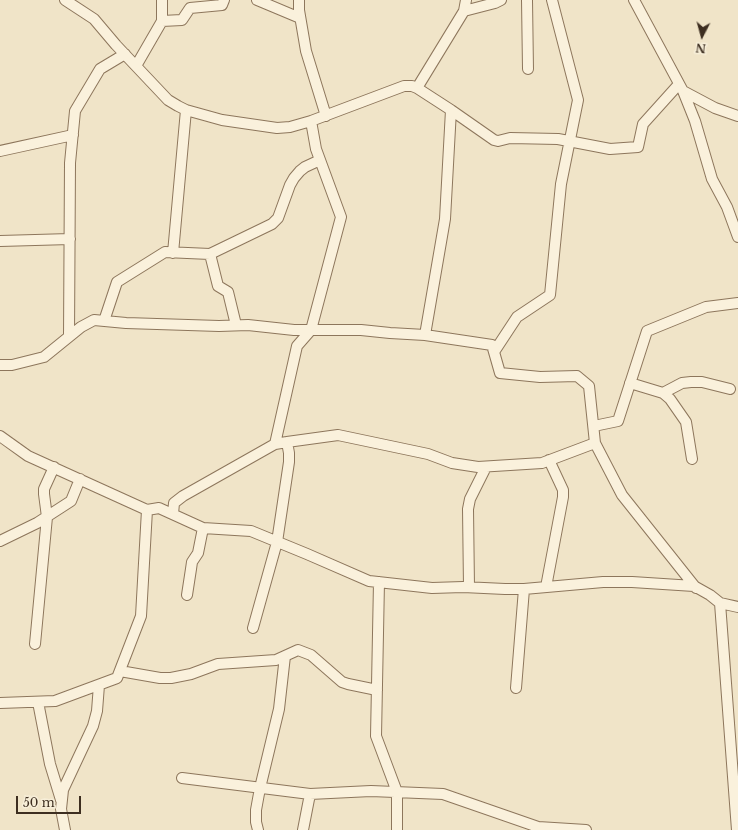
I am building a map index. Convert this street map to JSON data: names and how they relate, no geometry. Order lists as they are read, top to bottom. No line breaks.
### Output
{"scale_bar":"50 m","north":"bottom"}
